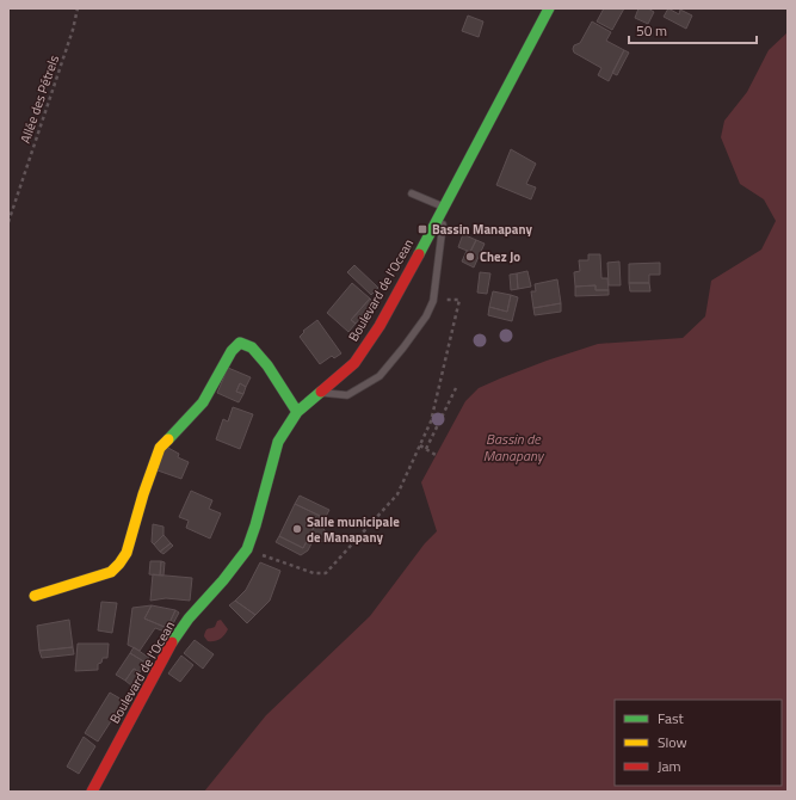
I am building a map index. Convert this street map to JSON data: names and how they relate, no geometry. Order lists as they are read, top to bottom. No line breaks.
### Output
{"streets":{"street":["Boulevard de l'Ocean"],"path":["Allée des Pétrels"]},"water":["Bassin de Manapany"],"places":{"transit":["Bassin Manapany"],"other":["Chez Jo","Salle municipale de Manapany"]},"legend":["Fast","Slow","Jam"],"scale_bar":"50 m"}
